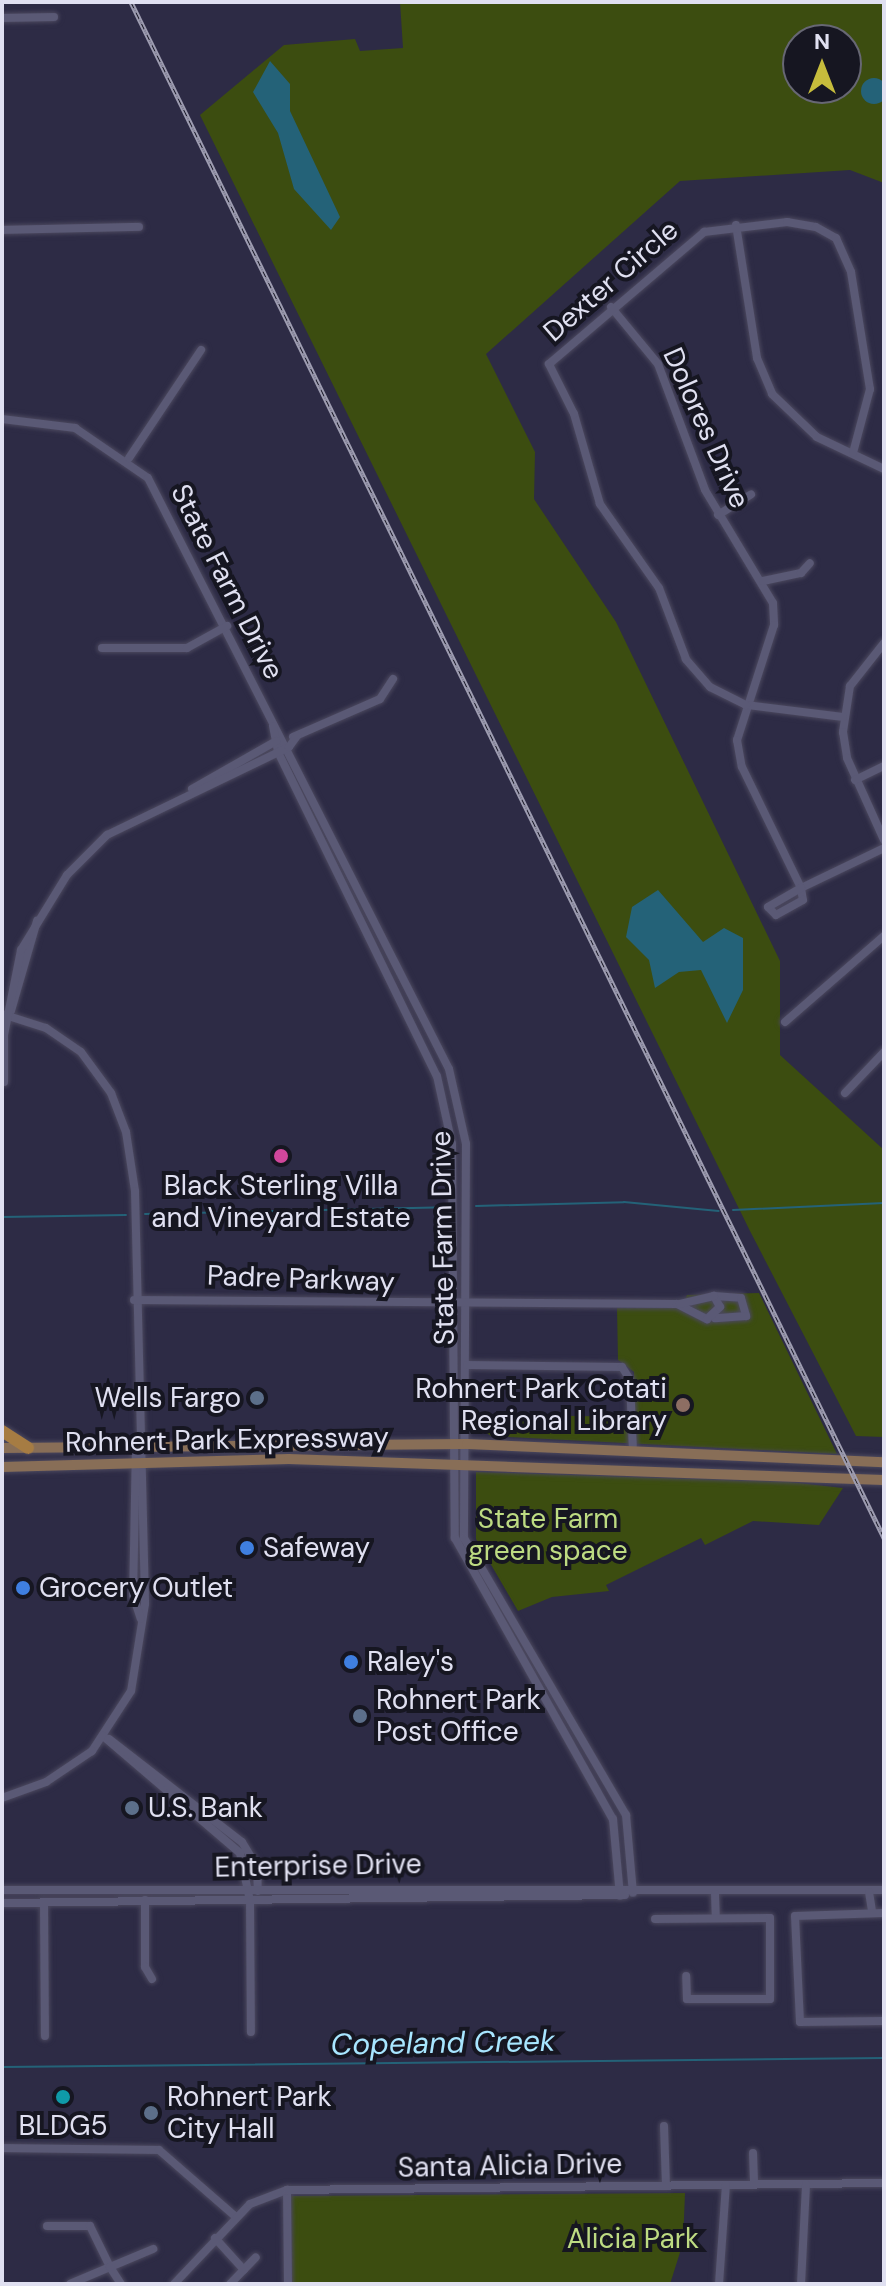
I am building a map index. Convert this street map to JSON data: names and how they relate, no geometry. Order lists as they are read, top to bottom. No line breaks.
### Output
{"streets":{"main road":["Rohnert Park Expressway"],"street":["Dexter Circle","Dolores Drive","State Farm Drive","Padre Parkway","Enterprise Drive","Santa Alicia Drive"]},"crossings":[["Dexter Circle","Dolores Drive"],["State Farm Drive","Padre Parkway"],["State Farm Drive","Rohnert Park Expressway"],["State Farm Drive","Enterprise Drive"]],"water":["Copeland Creek"],"parks":["State Farm green space","Alicia Park"],"places":["Black Sterling Villa and Vineyard Estate","Wells Fargo","Rohnert Park Cotati Regional Library","Safeway","Grocery Outlet","Raley's","Rohnert Park Post Office","U.S. Bank","BLDG5","Rohnert Park City Hall"],"north":"top"}
